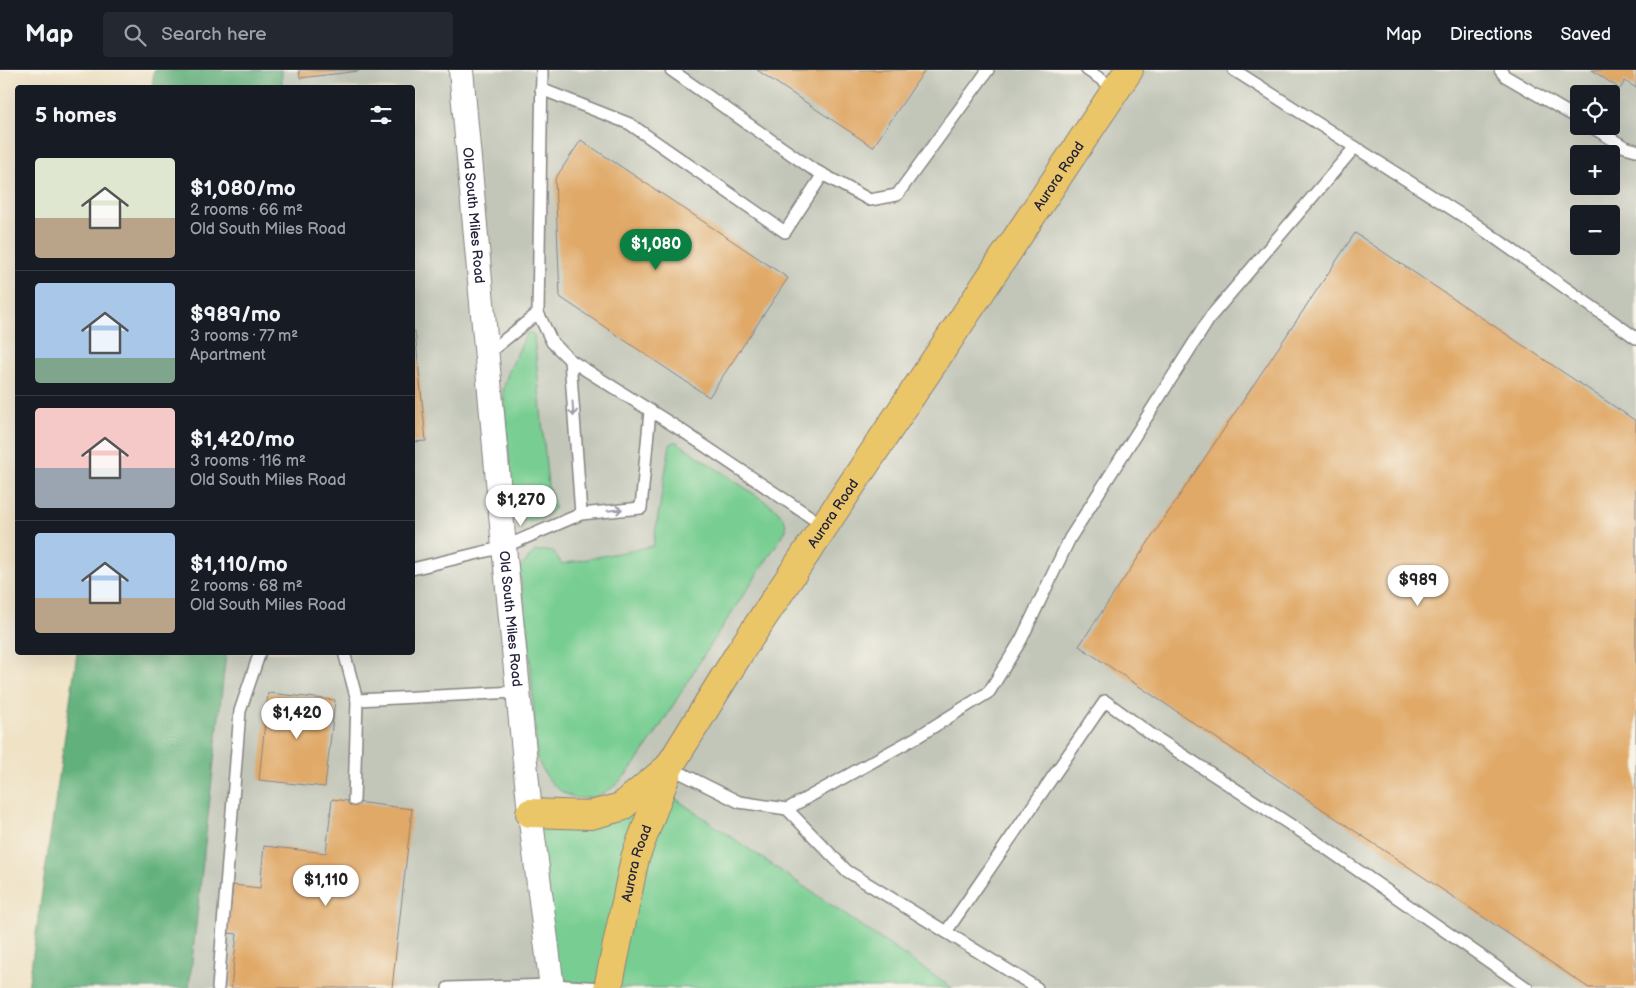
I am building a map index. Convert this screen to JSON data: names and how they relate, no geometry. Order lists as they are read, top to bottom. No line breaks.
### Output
{"streets":{"main road":["Aurora Road"],"street":["Old South Miles Road"]},"page":{"header":"Map","search":"Search here","nav":["Map","Directions","Saved"],"map_buttons":["+","−"],"heading":"5 homes","list":[{"name":"$1,080/mo","note":"2 rooms · 66 m² · Old South Miles Road"},{"name":"$989/mo","note":"3 rooms · 77 m² · Apartment"},{"name":"$1,420/mo","note":"3 rooms · 116 m² · Old South Miles Road"},{"name":"$1,110/mo","note":"2 rooms · 68 m² · Old South Miles Road"}],"price":["$1,080","$1,270","$989","$1,420","$1,110"]}}
